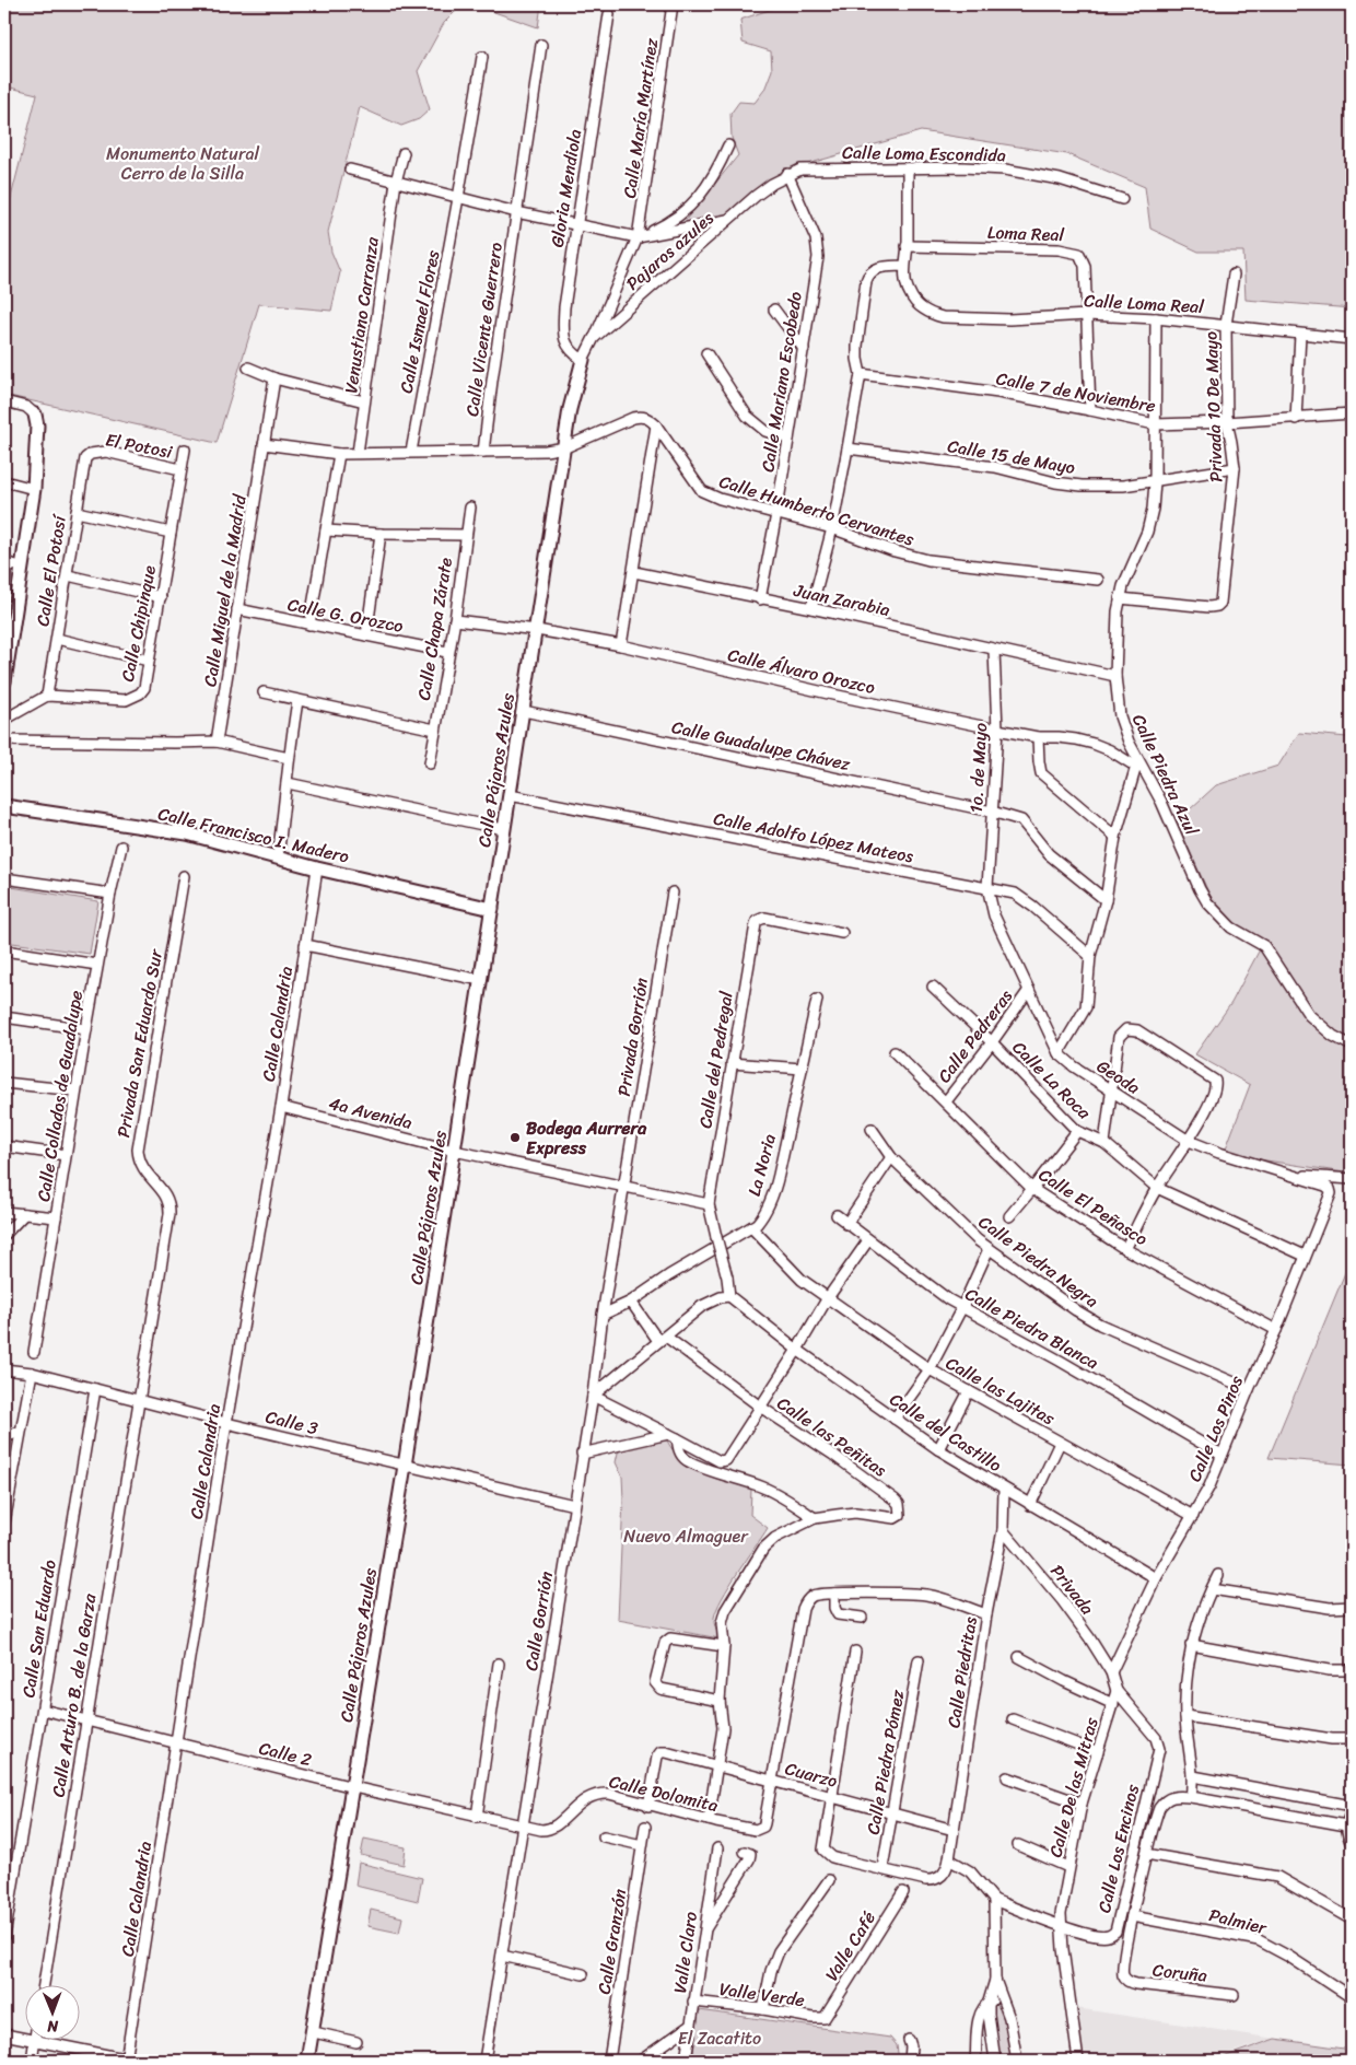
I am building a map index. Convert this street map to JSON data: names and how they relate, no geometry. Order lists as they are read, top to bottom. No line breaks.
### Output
{"streets":{"street":["Calle María Martínez","Calle Loma Escondida","Gloria Mendiola","Loma Real","Pajaros azules","Calle Loma Real","Venustiano Carranza","Calle Ismael Flores","Calle Vicente Guerrero","Calle Mariano Escobedo","Calle 7 de Noviembre","Privada 10 De Mayo","El Potosi","Calle 15 de Mayo","Calle Humberto Cervantes","Calle El Potosí","Calle Miguel de la Madrid","Juan Zarabia","Calle G. Orozco","Calle Chipinque","Calle Chapa Zárate","Calle Álvaro Orozco","Calle Guadalupe Chávez","1o. de Mayo","Calle Pájaros Azules","Calle Piedra Azul","Calle Francisco I. Madero","Calle Adolfo López Mateos","Calle Calandria","Calle Pedreras","Privada Gorrión","Privada San Eduardo Sur","Calle del Pedregal","Geoda","Calle La Roca","Calle Collados de Guadalupe","4a Avenida","La Noria","Calle El Peñasco","Calle Piedra Negra","Calle Piedra Blanca","Calle las Lajitas","Calle 3","Calle Los Pinos","Calle del Castillo","Calle las Peñitas","Privada","Calle Gorrión","Calle San Eduardo","Calle Piedritas","Calle Arturo B. de la Garza","Calle 2","Calle Piedra Pómez","Cuarzo","Calle De las Mitras","Calle Dolomita","Calle Los Encinos","Palmier","Calle Granzón","Valle Café","Valle Claro","Coruña","Valle Verde"]},"crossings":[["Calle María Martínez","Pajaros azules"],["Calle Loma Escondida","Pajaros azules"],["Calle Loma Escondida","Calle Mariano Escobedo"],["Gloria Mendiola","Pajaros azules"],["Gloria Mendiola","Calle Pájaros Azules"],["Loma Real","Calle Loma Real"],["Pajaros azules","Calle Mariano Escobedo"],["Pajaros azules","Calle Pájaros Azules"],["Calle Loma Real","Privada 10 De Mayo"],["Calle Loma Real","Calle Piedra Azul"],["Calle Mariano Escobedo","Calle Humberto Cervantes"],["Calle Mariano Escobedo","Juan Zarabia"],["Calle 7 de Noviembre","Privada 10 De Mayo"],["Calle 7 de Noviembre","Calle Piedra Azul"],["Privada 10 De Mayo","Calle 15 de Mayo"],["Privada 10 De Mayo","Calle Piedra Azul"],["El Potosi","Calle El Potosí"],["El Potosi","Calle Chipinque"],["Calle 15 de Mayo","Calle Piedra Azul"],["Calle El Potosí","Calle Chipinque"],["Calle Miguel de la Madrid","Calle G. Orozco"],["Juan Zarabia","1o. de Mayo"],["Juan Zarabia","Calle Piedra Azul"],["Calle G. Orozco","Calle Chapa Zárate"],["Calle Chapa Zárate","Calle Álvaro Orozco"],["Calle Álvaro Orozco","1o. de Mayo"],["Calle Álvaro Orozco","Calle Pájaros Azules"],["Calle Álvaro Orozco","Calle Piedra Azul"],["Calle Guadalupe Chávez","1o. de Mayo"],["Calle Guadalupe Chávez","Calle Pájaros Azules"],["1o. de Mayo","Calle Adolfo López Mateos"],["1o. de Mayo","Geoda"],["Calle Pájaros Azules","Calle Francisco I. Madero"],["Calle Pájaros Azules","Calle Adolfo López Mateos"],["Calle Pájaros Azules","4a Avenida"],["Calle Pájaros Azules","Calle 3"],["Calle Pájaros Azules","Calle 2"],["Calle Francisco I. Madero","Calle Calandria"],["Calle Adolfo López Mateos","Geoda"],["Calle Calandria","4a Avenida"],["Calle Calandria","Calle 3"],["Calle Calandria","Calle 2"],["Calle Pedreras","Geoda"],["Calle Pedreras","Calle La Roca"],["Calle Pedreras","Calle El Peñasco"],["Privada Gorrión","4a Avenida"],["Privada Gorrión","Calle Gorrión"],["Privada San Eduardo Sur","Calle 3"],["Privada San Eduardo Sur","Calle Arturo B. de la Garza"],["Calle del Pedregal","4a Avenida"],["Geoda","Calle Los Pinos"],["Calle La Roca","Calle Los Pinos"],["4a Avenida","Calle Gorrión"],["La Noria","Calle las Lajitas"],["La Noria","Calle las Peñitas"],["Calle El Peñasco","Calle Los Pinos"],["Calle Piedra Negra","Calle Los Pinos"],["Calle Piedra Blanca","Calle Los Pinos"],["Calle las Lajitas","Calle Los Pinos"],["Calle 3","Calle Gorrión"],["Calle 3","Calle San Eduardo"],["Calle 3","Calle Arturo B. de la Garza"],["Calle Los Pinos","Calle del Castillo"],["Calle Los Pinos","Privada"],["Calle del Castillo","Calle Piedritas"],["Privada","Calle Piedritas"],["Privada","Calle De las Mitras"],["Privada","Calle Los Encinos"],["Calle Gorrión","Calle 2"],["Calle Gorrión","Calle Dolomita"],["Calle San Eduardo","Calle 2"],["Calle Piedritas","Calle Piedra Pómez"],["Calle Piedritas","Cuarzo"],["Calle Arturo B. de la Garza","Calle 2"],["Calle 2","Calle Dolomita"],["Calle Piedra Pómez","Cuarzo"],["Cuarzo","Calle Dolomita"],["Calle De las Mitras","Calle Los Encinos"],["Palmier","Coruña"],["Valle Café","Valle Verde"],["Valle Claro","Valle Verde"]],"parks":["Monumento Natural Cerro de la Silla","Nuevo Almaguer","El Zacatito"],"places":["Bodega Aurrera Express"],"north":"bottom"}
